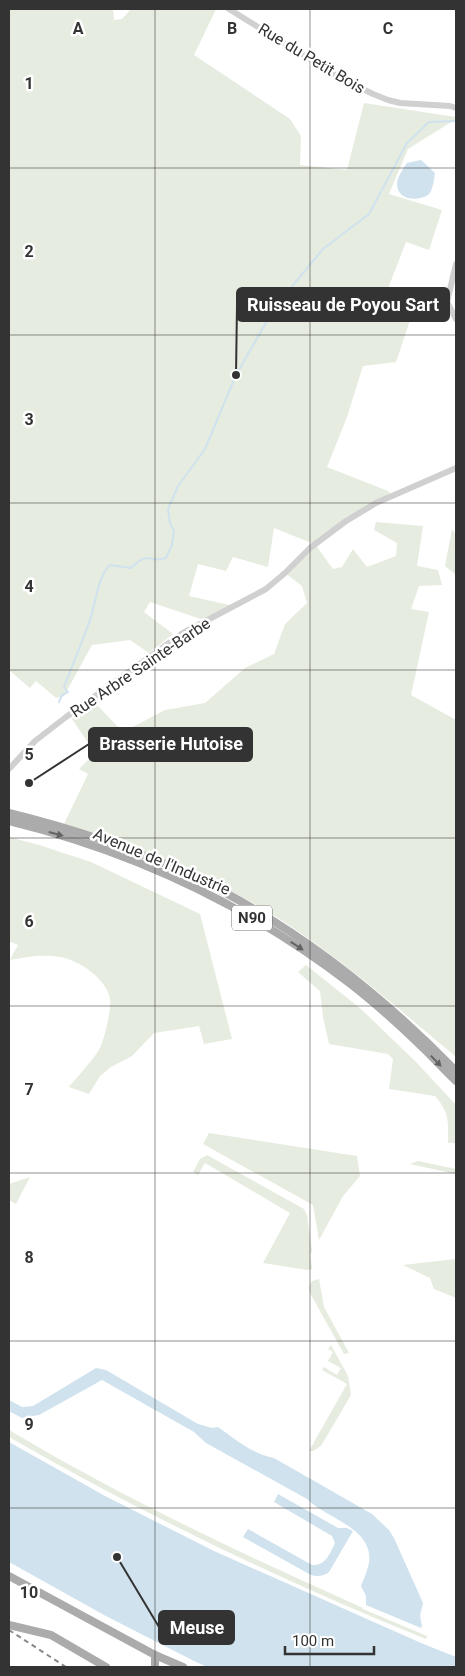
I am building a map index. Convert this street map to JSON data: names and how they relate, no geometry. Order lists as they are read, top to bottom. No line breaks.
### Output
{"streets":{"main road":["Avenue de l'Industrie","N90"],"street":["Rue du Petit Bois","Rue Arbre Sainte-Barbe"]},"places":["Ruisseau de Poyou Sart","Brasserie Hutoise","Meuse"],"scale_bar":"100 m","grid":{"columns":["A","B","C"],"rows":["1","2","3","4","5","6","7","8","9","10"]}}
